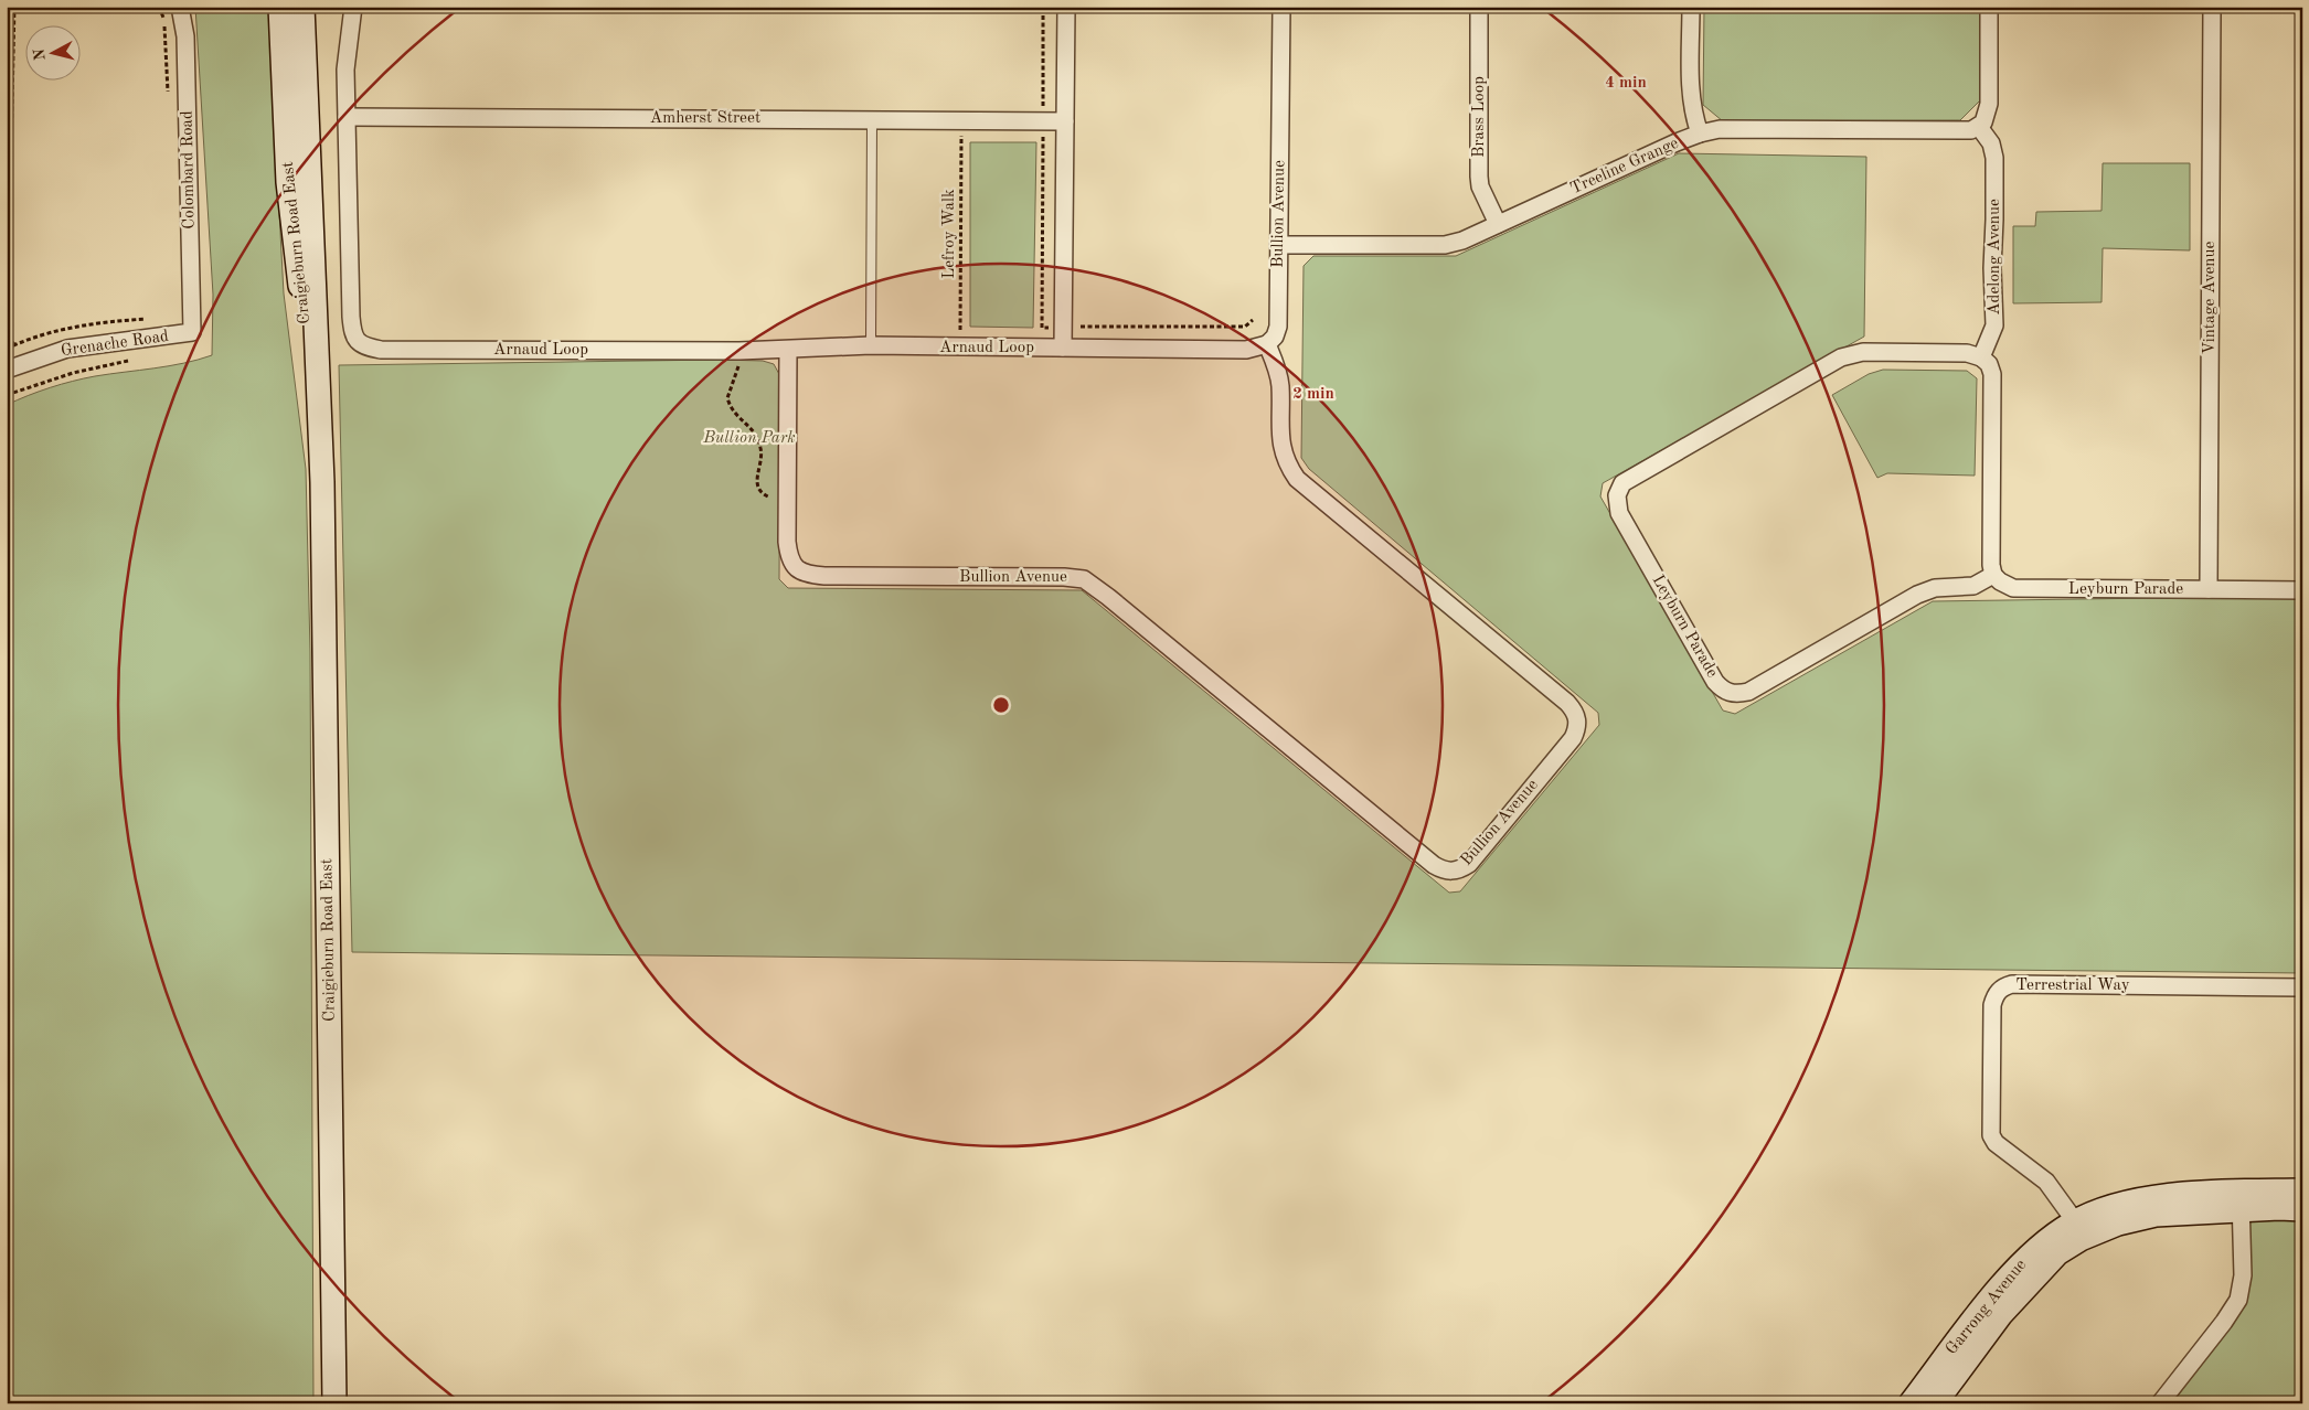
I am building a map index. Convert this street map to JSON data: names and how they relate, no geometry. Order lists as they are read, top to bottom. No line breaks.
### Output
{"streets":{"main road":["Craigieburn Road East","Garrong Avenue"],"street":["Brass Loop","Amherst Street","Treeline Grange","Colombard Road","Bullion Avenue","Adelong Avenue","Vintage Avenue","Grenache Road","Arnaud Loop","Leyburn Parade","Terrestrial Way"],"path":["Lefroy Walk"]},"crossings":[["Brass Loop","Treeline Grange"],["Amherst Street","Lefroy Walk"],["Amherst Street","Arnaud Loop"],["Treeline Grange","Bullion Avenue"],["Treeline Grange","Adelong Avenue"],["Colombard Road","Grenache Road"],["Bullion Avenue","Arnaud Loop"],["Lefroy Walk","Arnaud Loop"],["Adelong Avenue","Leyburn Parade"],["Vintage Avenue","Leyburn Parade"],["Terrestrial Way","Garrong Avenue"]],"parks":["Bullion Park"],"north":"left","rings":["4 min","2 min"]}
